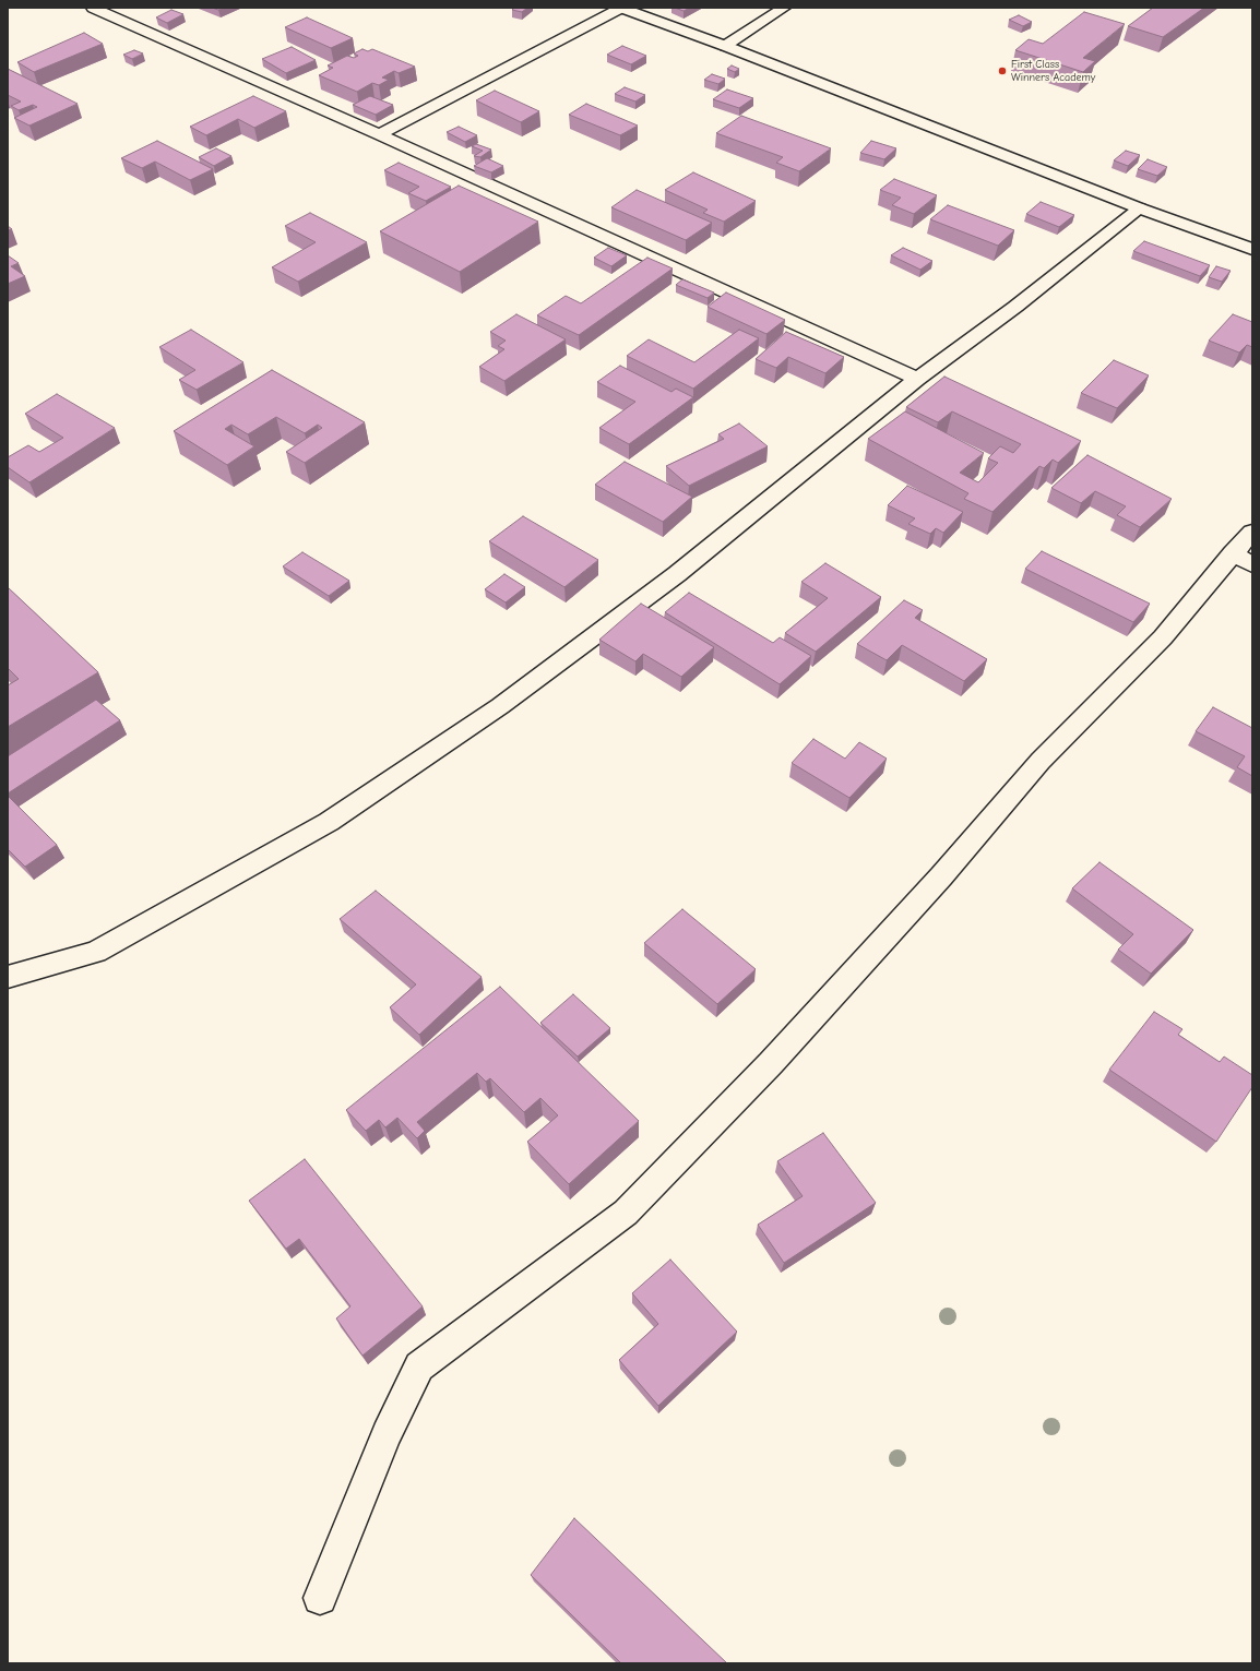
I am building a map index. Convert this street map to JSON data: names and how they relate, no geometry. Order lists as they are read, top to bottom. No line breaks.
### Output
{"places":["First Class Winners Academy"]}
